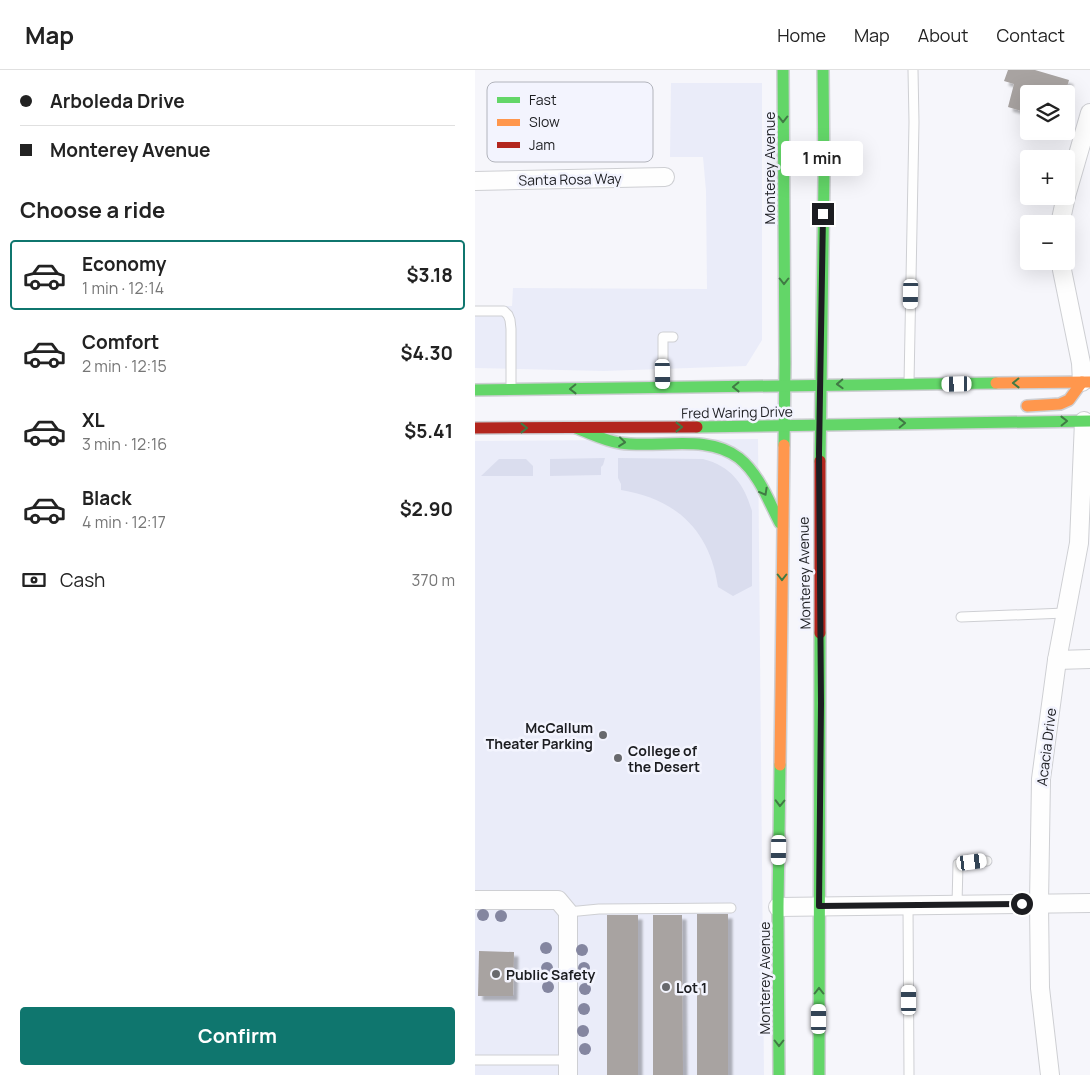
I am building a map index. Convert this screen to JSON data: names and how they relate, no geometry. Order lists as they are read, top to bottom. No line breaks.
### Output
{"streets":{"main road":["Monterey Avenue","Fred Waring Drive"],"street":["Santa Rosa Way","Acacia Drive"]},"crossings":[["Monterey Avenue","Fred Waring Drive"],["Fred Waring Drive","Acacia Drive"]],"places":["McCallum Theater Parking","College of the Desert","Public Safety","Lot 1"],"legend":["Fast","Slow","Jam"],"page":{"header":"Map","nav":["Home","Map","About","Contact"],"banner":["Arboleda Drive","Monterey Avenue"],"map_buttons":["+","−"],"bubble":"1 min","heading":"Choose a ride","list":[{"name":"Economy","note":"1 min · 12:14","value":"$3.18"},{"name":"Comfort","note":"2 min · 12:15","value":"$4.30"},{"name":"XL","note":"3 min · 12:16","value":"$5.41"},{"name":"Black","note":"4 min · 12:17","value":"$2.90"}],"pay":["Cash","370 m"],"buttons":"Confirm"}}
